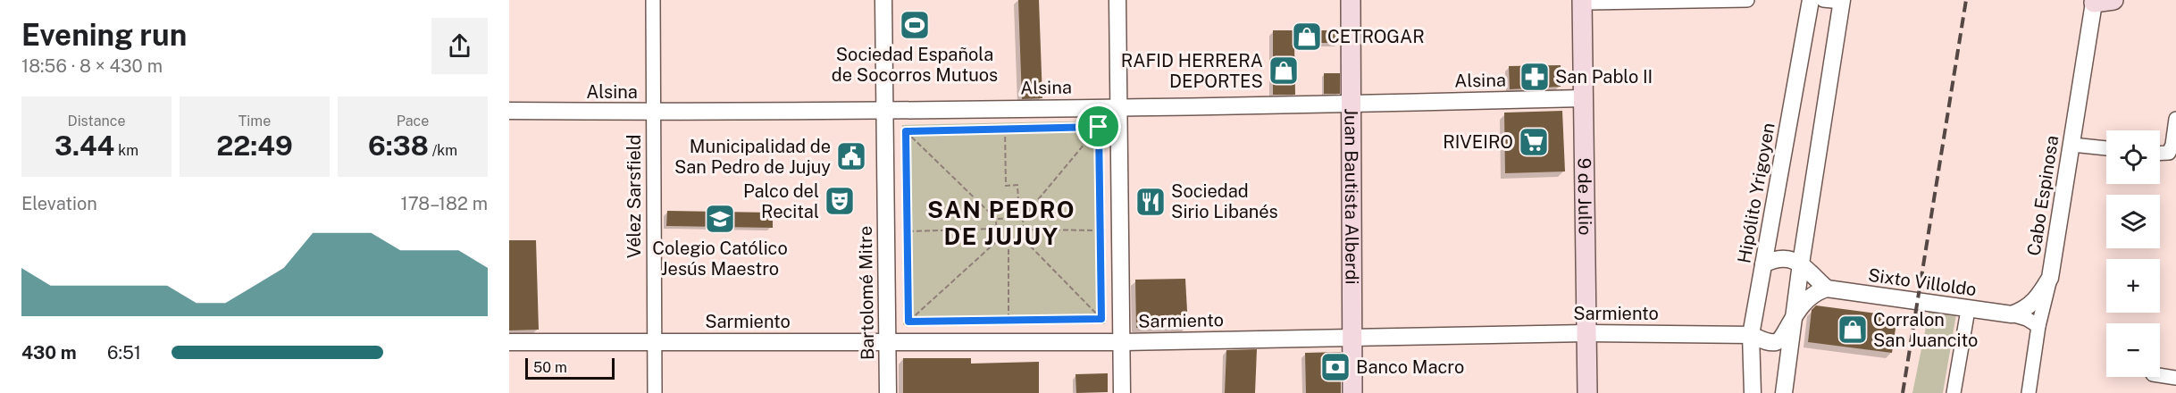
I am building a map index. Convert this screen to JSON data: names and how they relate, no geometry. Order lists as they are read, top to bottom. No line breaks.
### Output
{"streets":{"main road":["Juan Bautista Alberdi","9 de Julio"],"street":["Alsina","Hipólito Yrigoyen","Cabo Espinosa","Vélez Sarsfield","Sixto Villoldo","Bartolomé Mitre","Sarmiento"]},"crossings":[["Alsina","Vélez Sarsfield"],["Alsina","Juan Bautista Alberdi"],["Alsina","9 de Julio"],["Alsina","Bartolomé Mitre"],["Hipólito Yrigoyen","Sarmiento"],["Vélez Sarsfield","Sarmiento"],["Juan Bautista Alberdi","Sarmiento"],["9 de Julio","Sarmiento"],["Sixto Villoldo","Sarmiento"],["Bartolomé Mitre","Sarmiento"]],"districts":["SAN PEDRO DE JUJUY"],"places":{"sports":["Sociedad Española de Socorros Mutuos"],"shop":["CETROGAR","RAFID HERRERA DEPORTES","Corralon San Juancito"],"pharmacy":["San Pablo II"],"supermarket":["RIVEIRO"],"public building":["Municipalidad de San Pedro de Jujuy"],"theatre":["Palco del Recital"],"restaurant":["Sociedad Sirio Libanés"],"school or university":["Colegio Católico Jesús Maestro"],"bank":["Banco Macro"]},"scale_bar":"50 m","page":{"heading":["Evening run","18:56 · 8 × 430 m"],"stats":[["Distance","3.44 km"],["Time","22:49"],["Pace","6:38 /km"]],"map_buttons":["+","−"],"chart":["Elevation","178–182 m"],"list":[{"name":"430 m","note":"6:51"}],"scale":"50 m"}}
